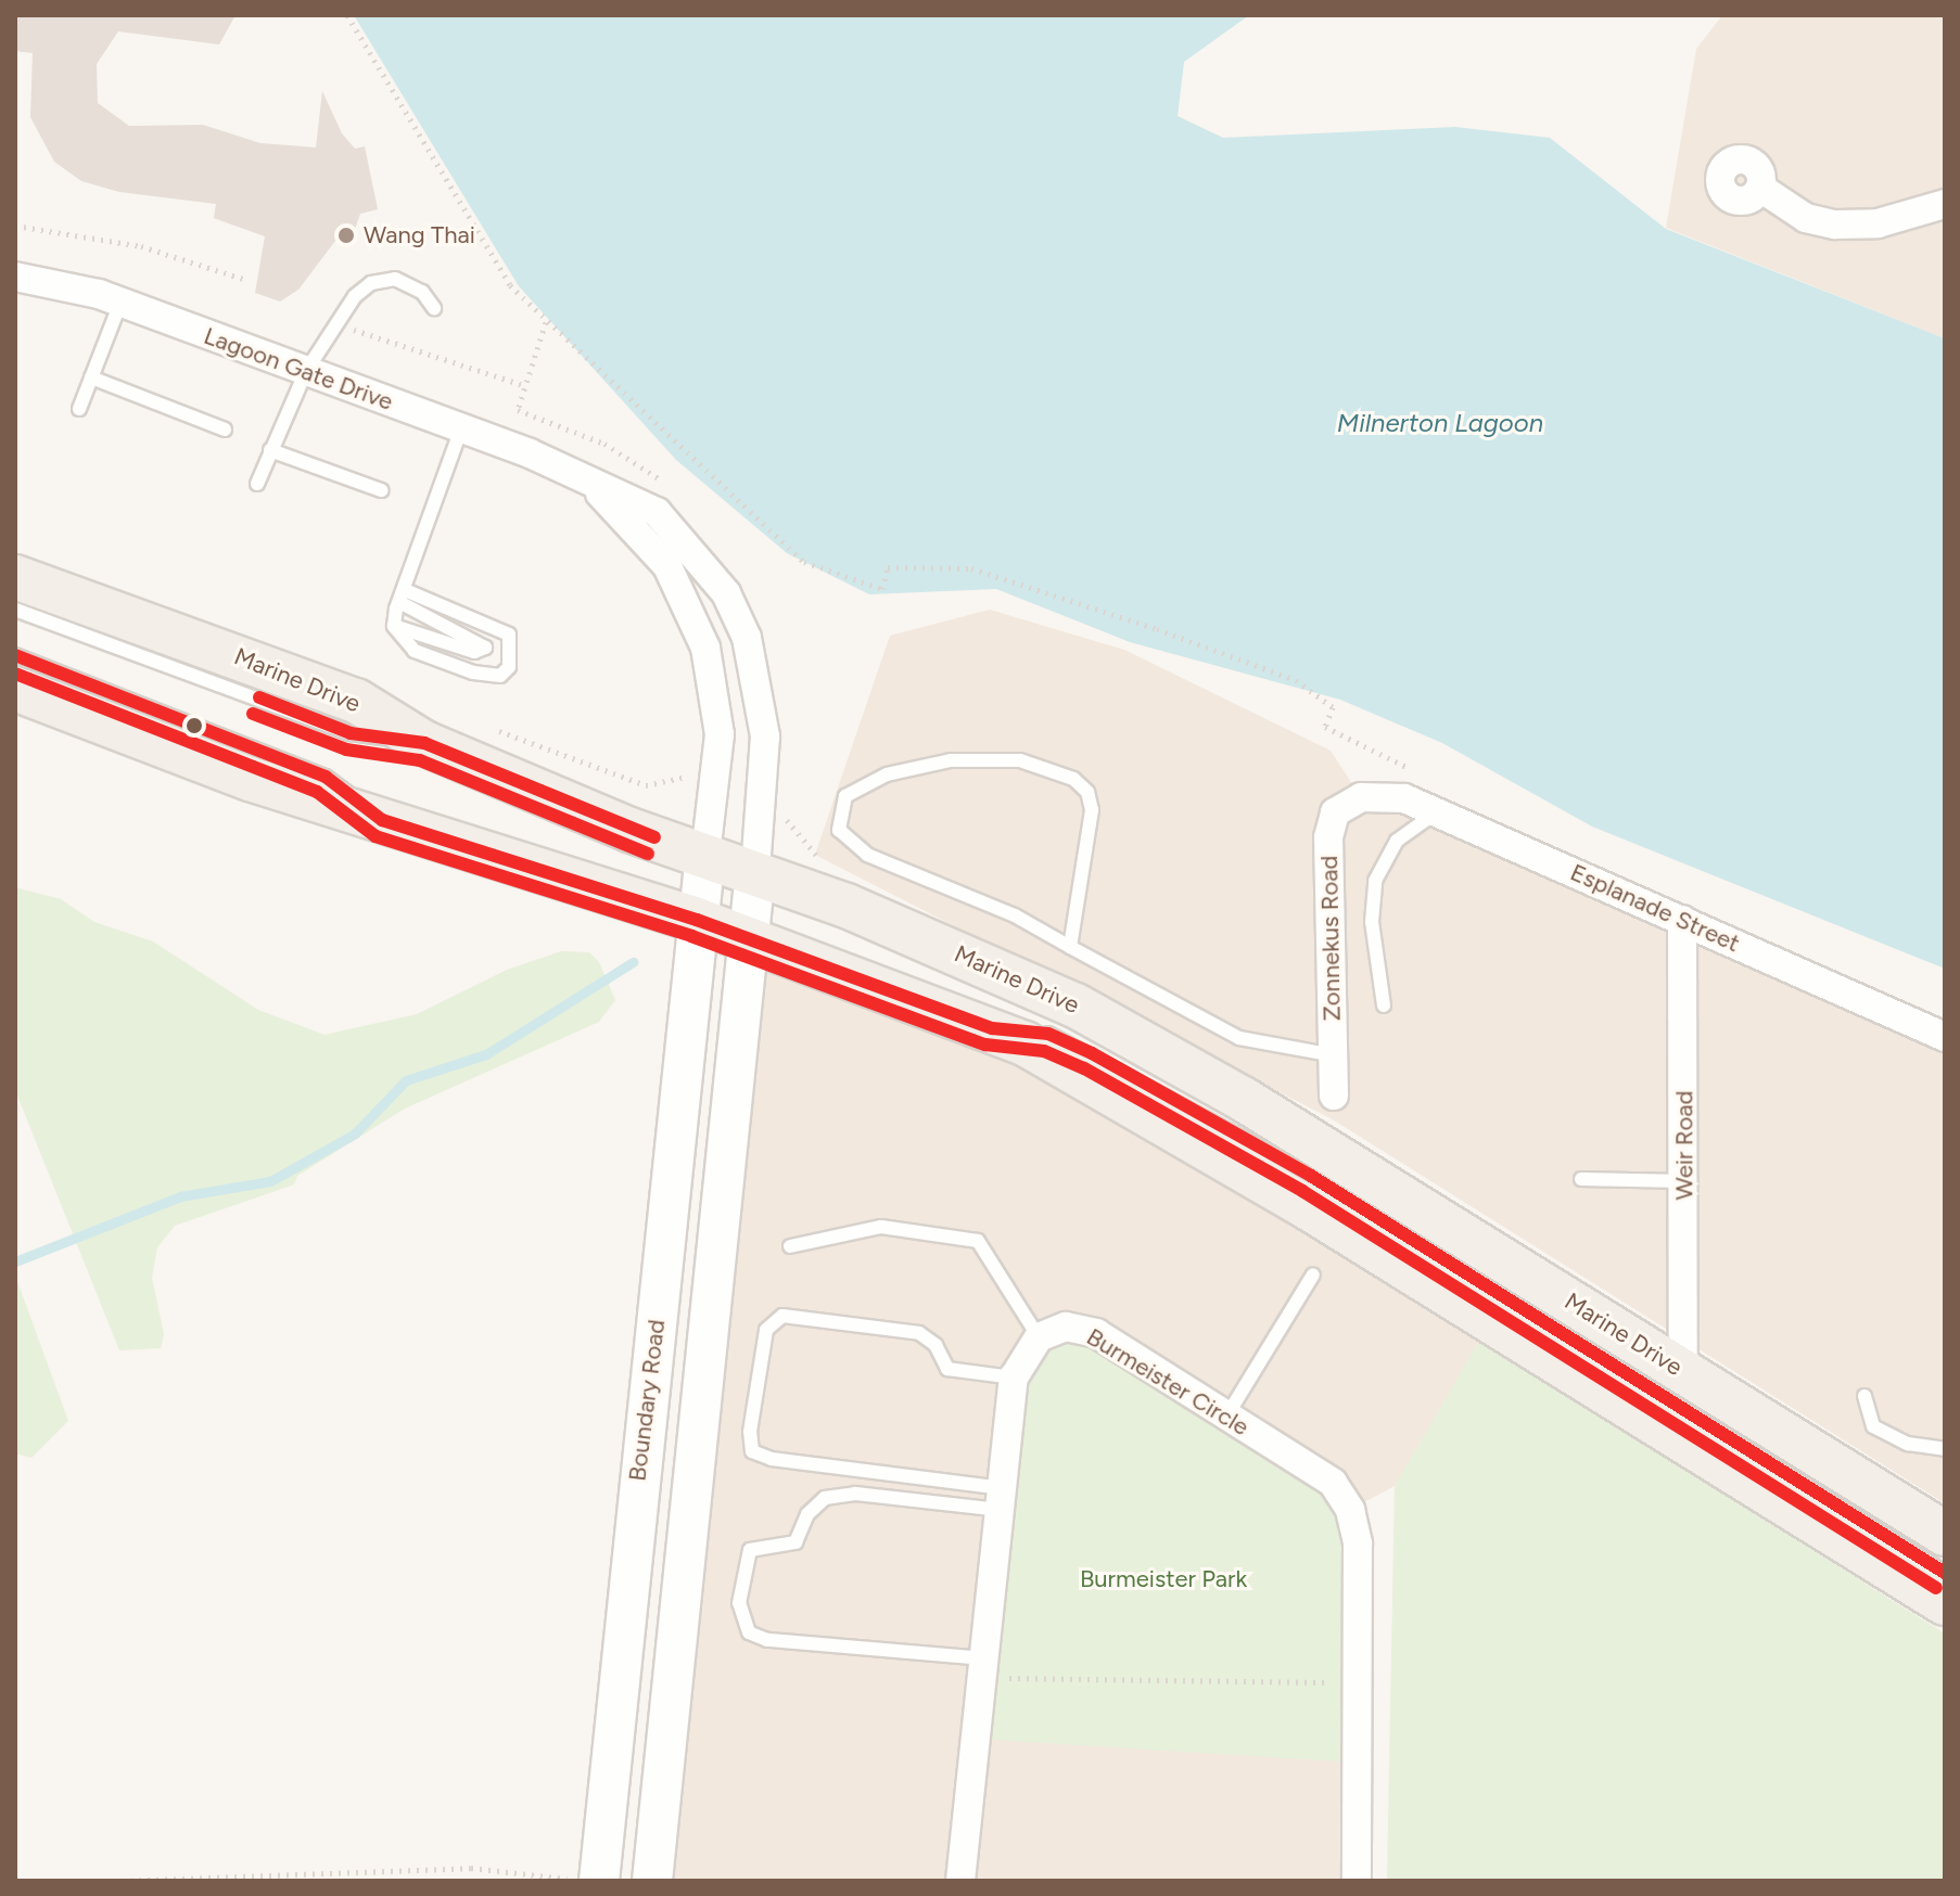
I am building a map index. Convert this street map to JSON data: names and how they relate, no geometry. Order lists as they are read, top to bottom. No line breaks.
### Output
{"streets":{"main road":["Lagoon Gate Drive","Marine Drive","Boundary Road"],"street":["Esplanade Street","Zonnekus Road","Weir Road","Burmeister Circle"]},"crossings":[["Lagoon Gate Drive","Marine Drive"],["Lagoon Gate Drive","Boundary Road"],["Marine Drive","Weir Road"],["Esplanade Street","Zonnekus Road"],["Esplanade Street","Weir Road"]],"water":["Milnerton Lagoon"],"parks":["Burmeister Park"],"places":["Wang Thai"]}
